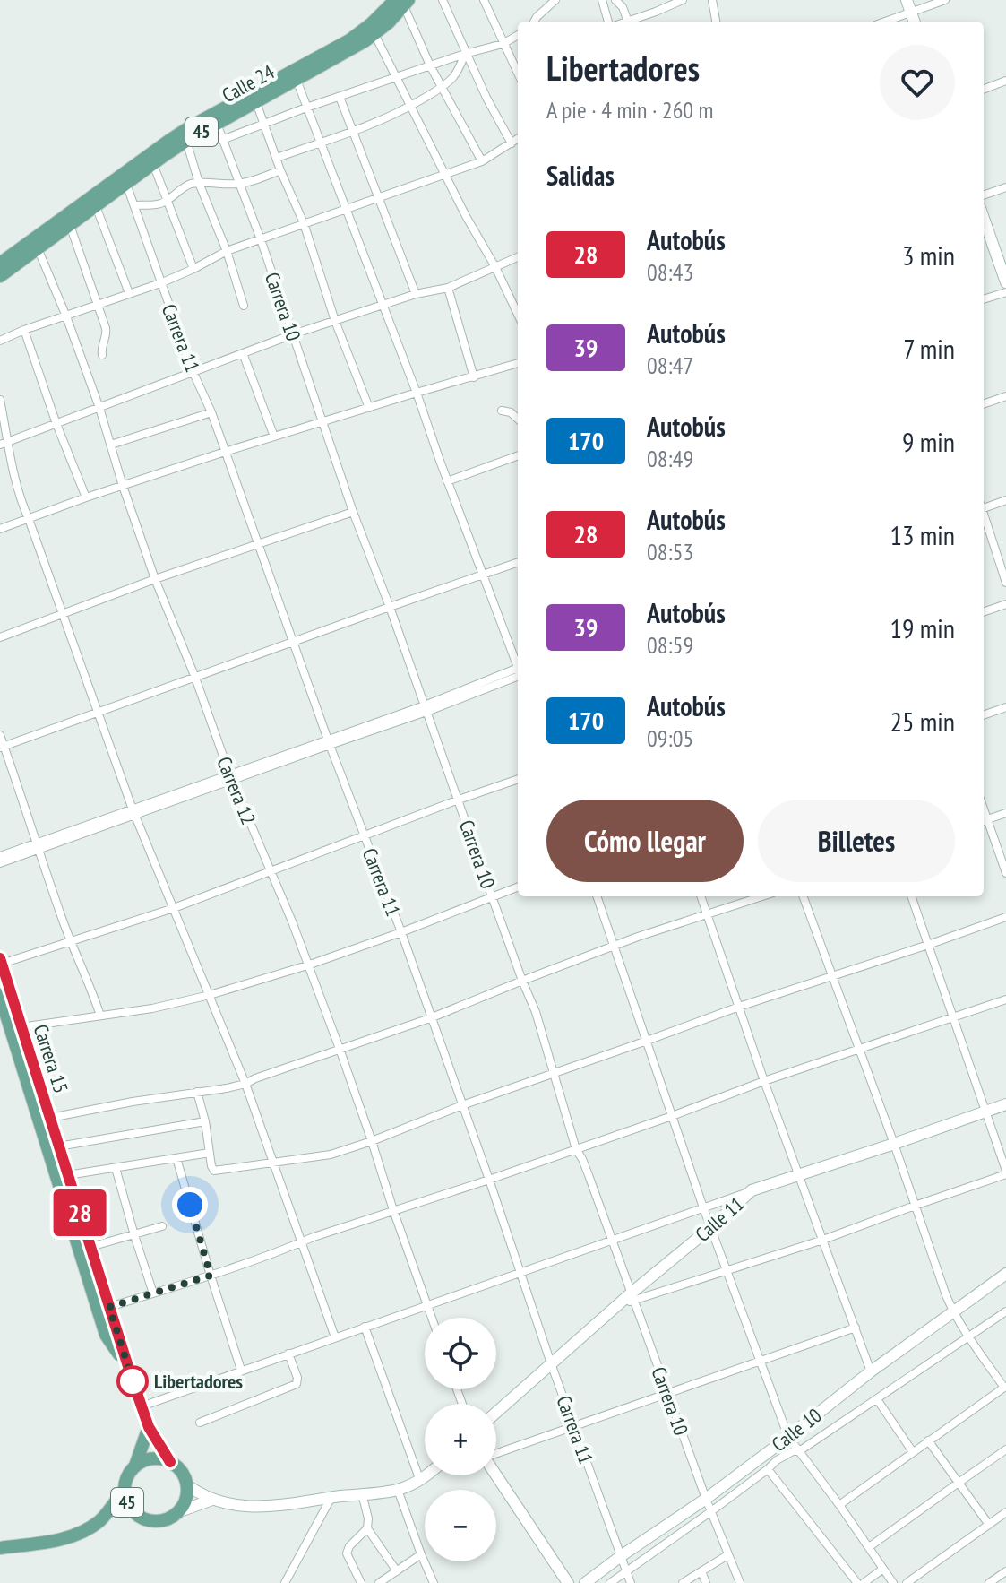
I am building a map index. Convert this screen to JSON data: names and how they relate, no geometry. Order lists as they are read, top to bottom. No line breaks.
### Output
{"streets":{"main road":["Calle 24","45","Carrera 15","Calle 11","Calle 10"],"street":["Carrera 10","Carrera 11","Carrera 12"]},"crossings":[["Calle 24","Carrera 10"],["Calle 24","Carrera 11"],["Calle 24","Carrera 12"],["45","Carrera 15"],["Carrera 10","Calle 11"],["Carrera 10","Calle 10"],["Carrera 11","Calle 11"],["Carrera 11","Calle 10"]],"places":["Libertadores"],"lines":["bus line 28"],"page":{"on_map":"28","heading":[["Libertadores","A pie · 4 min · 260 m"],"Salidas"],"list":[{"mark":"28","name":"Autobús","note":"08:43","value":"3 min"},{"mark":"39","name":"Autobús","note":"08:47","value":"7 min"},{"mark":"170","name":"Autobús","note":"08:49","value":"9 min"},{"mark":"28","name":"Autobús","note":"08:53","value":"13 min"},{"mark":"39","name":"Autobús","note":"08:59","value":"19 min"},{"mark":"170","name":"Autobús","note":"09:05","value":"25 min"}],"buttons":["Cómo llegar","Billetes"],"map_buttons":["+","−"]}}
